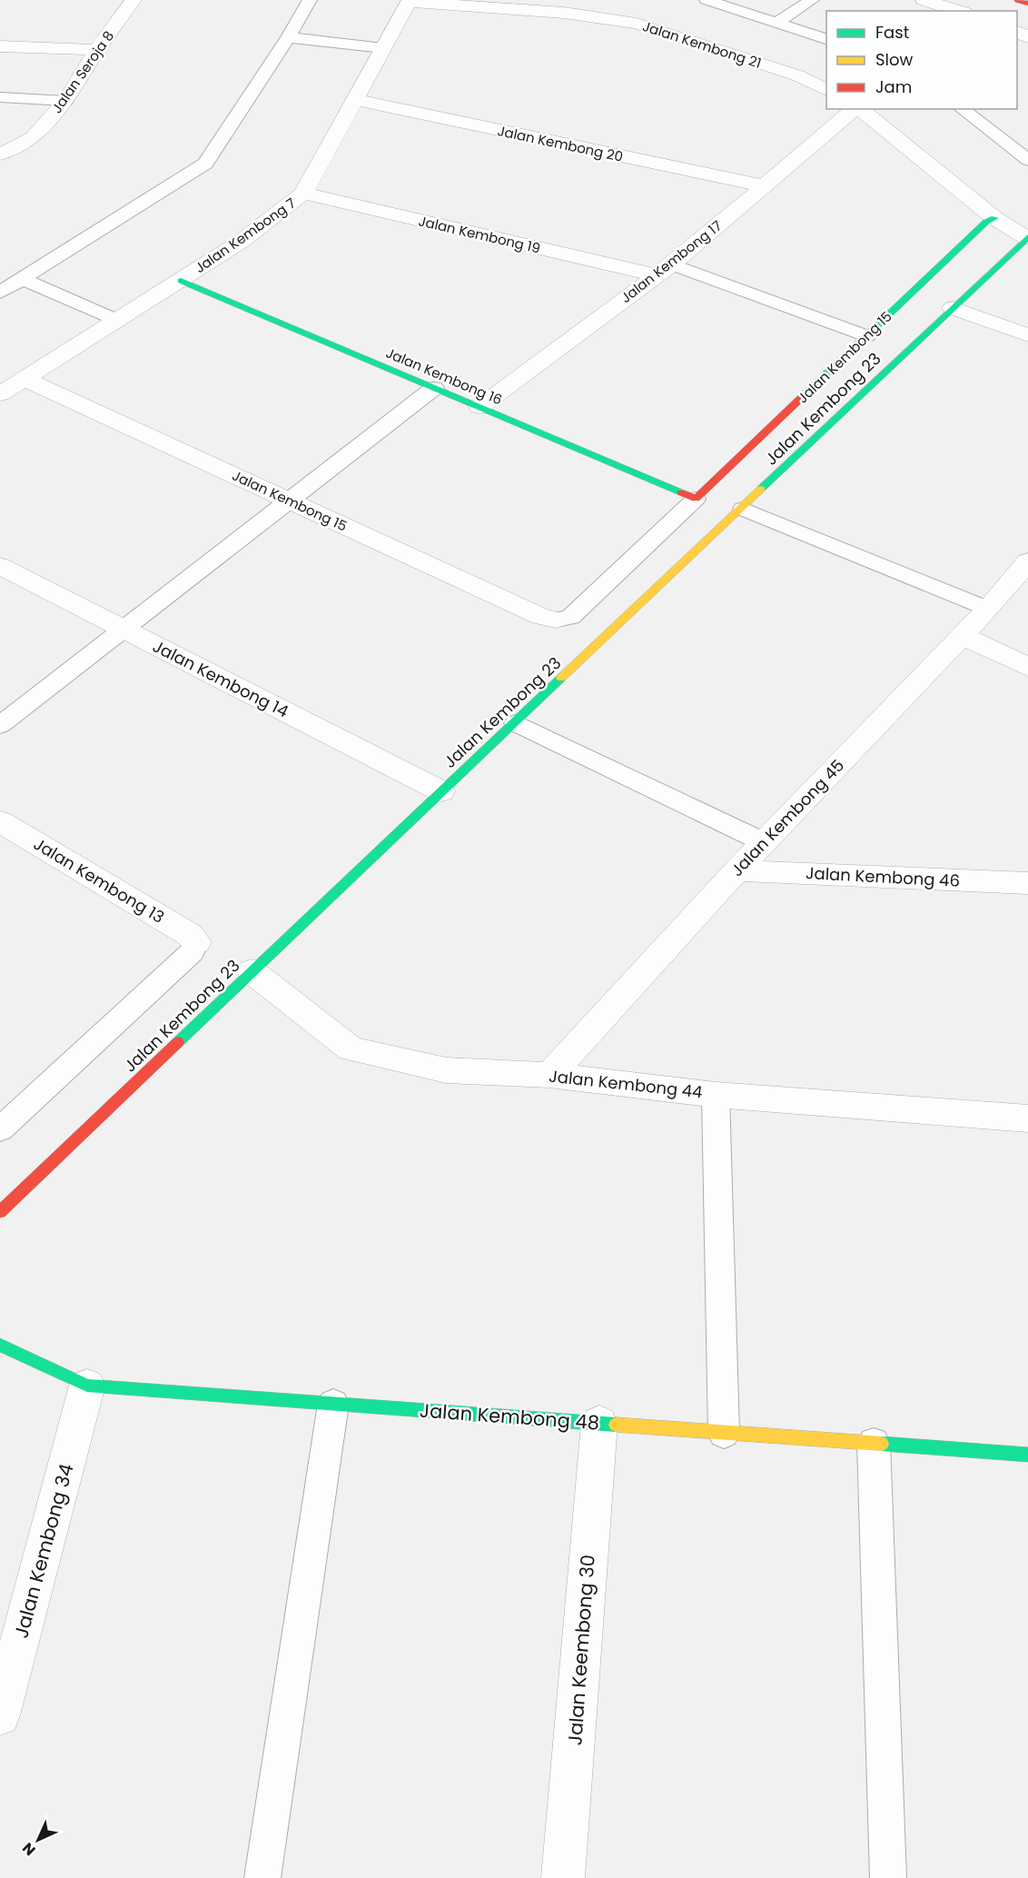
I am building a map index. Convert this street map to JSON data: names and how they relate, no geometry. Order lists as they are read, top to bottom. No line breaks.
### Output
{"streets":{"street":["Jalan Kembong 21","Jalan Seroja 8","Jalan Kembong 20","Jalan Kembong 19","Jalan Kembong 7","Jalan Kembong 17","Jalan Kembong 15","Jalan Kembong 16","Jalan Kembong 23","Jalan Kembong 14","Jalan Kembong 45","Jalan Kembong 46","Jalan Kembong 13","Jalan Kembong 44","Jalan Kembong 48","Jalan Kembong 34","Jalan Keembong 30"]},"crossings":[["Jalan Kembong 21","Jalan Kembong 7"],["Jalan Kembong 20","Jalan Kembong 7"],["Jalan Kembong 20","Jalan Kembong 17"],["Jalan Kembong 19","Jalan Kembong 7"],["Jalan Kembong 19","Jalan Kembong 17"],["Jalan Kembong 7","Jalan Kembong 15"],["Jalan Kembong 7","Jalan Kembong 16"],["Jalan Kembong 17","Jalan Kembong 16"],["Jalan Kembong 15","Jalan Kembong 16"],["Jalan Kembong 23","Jalan Kembong 14"],["Jalan Kembong 23","Jalan Kembong 44"],["Jalan Kembong 45","Jalan Kembong 46"],["Jalan Kembong 45","Jalan Kembong 44"],["Jalan Kembong 48","Jalan Kembong 34"],["Jalan Kembong 48","Jalan Keembong 30"]],"legend":["Fast","Slow","Jam"],"north":"bottom left"}
